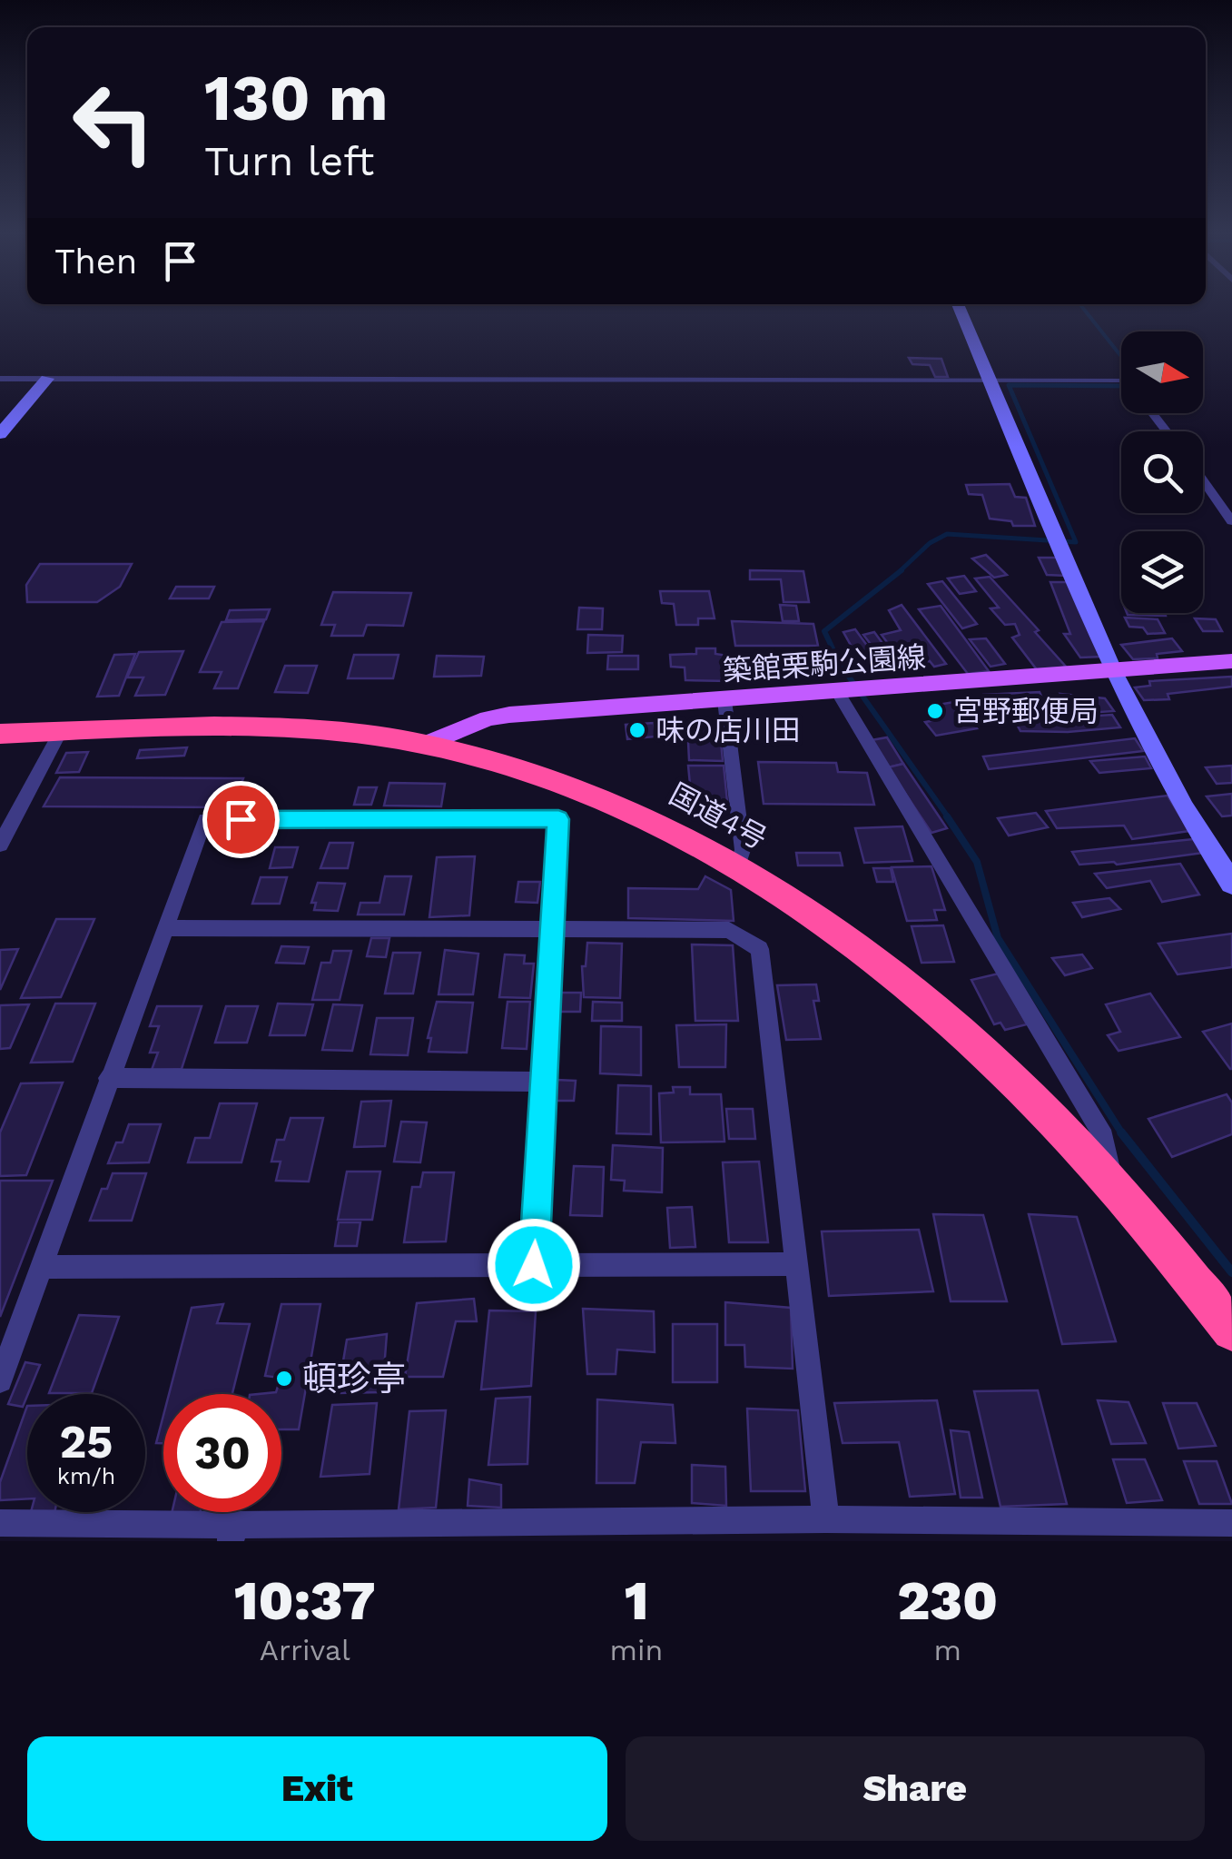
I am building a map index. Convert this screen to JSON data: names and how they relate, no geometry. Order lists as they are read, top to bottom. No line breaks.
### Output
{"streets":{"highway":["国道4号"],"main road":["築館栗駒公園線"]},"crossings":[["築館栗駒公園線","国道4号"]],"places":["宮野郵便局","味の店川田","頓珍亭"],"north":"right","page":{"turn":["130 m","Turn left"],"then":"Then","speed":"25 km/h","limit":"30","eta":["10:37","Arrival","1","min","230","m"],"buttons":["Exit","Share"]}}
